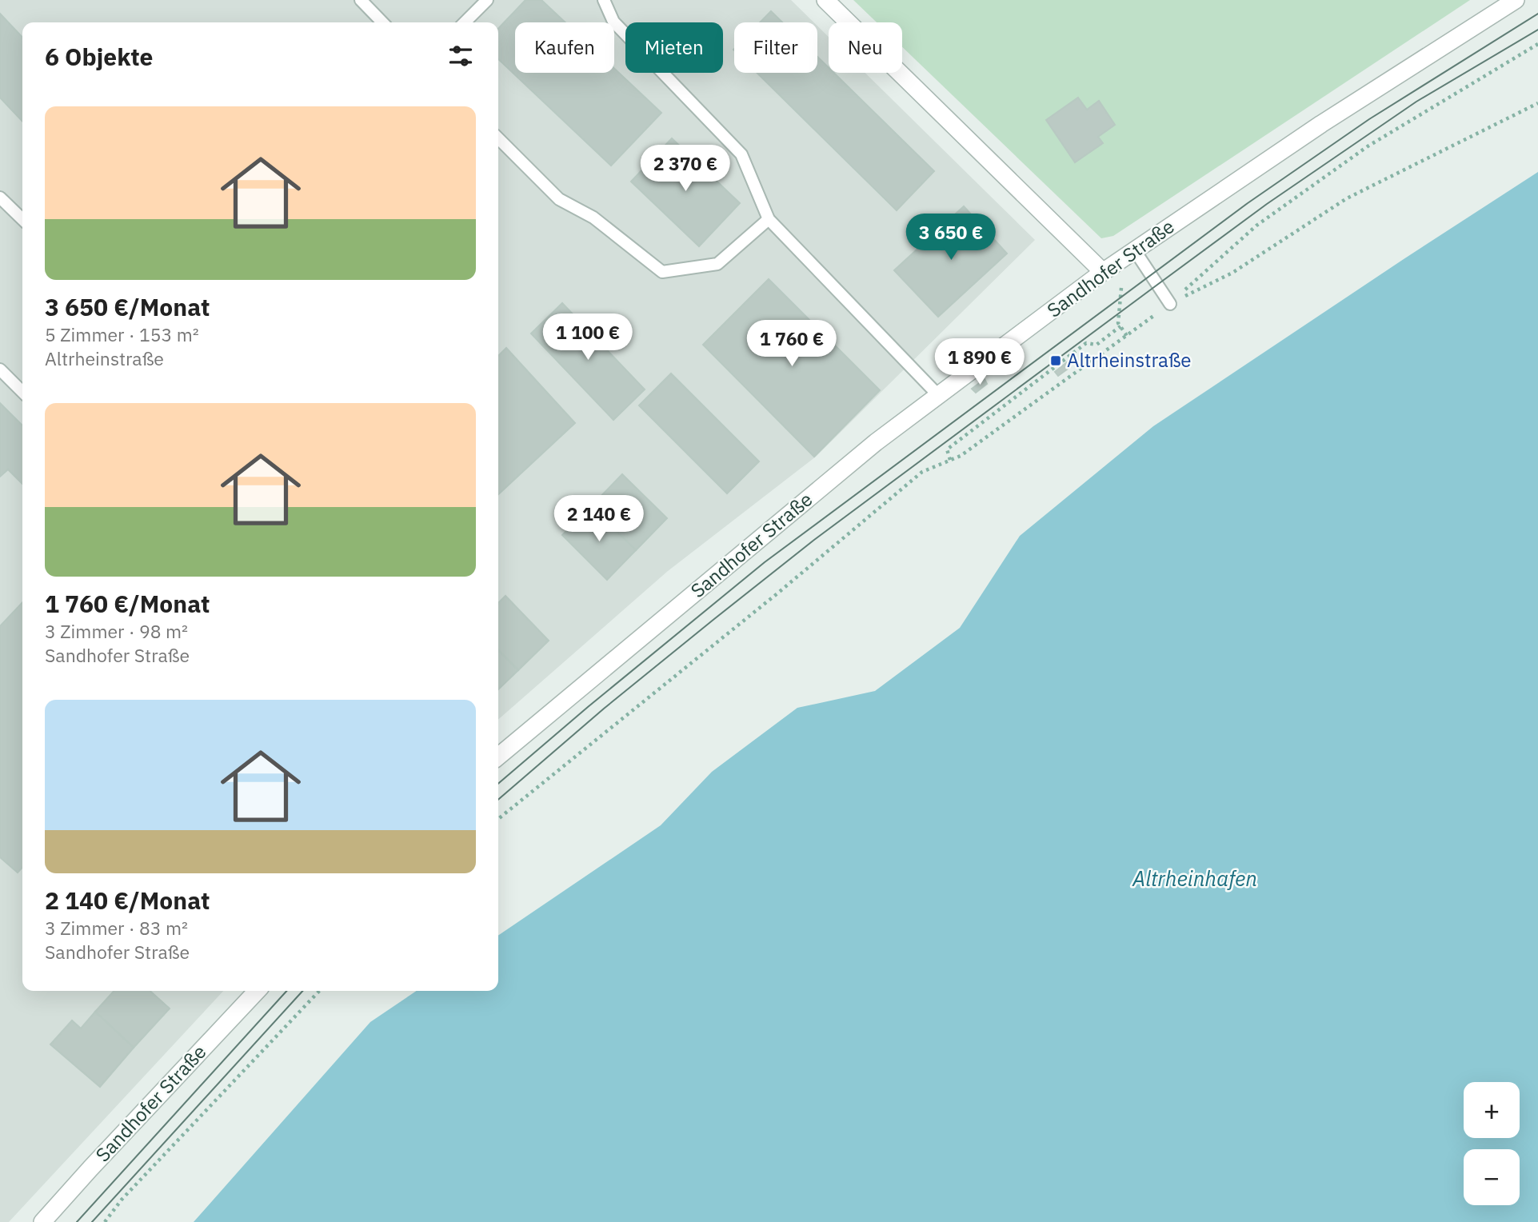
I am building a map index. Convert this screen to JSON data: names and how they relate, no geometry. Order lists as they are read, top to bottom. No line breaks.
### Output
{"streets":{"street":["Sandhofer Straße"]},"water":["Altrheinhafen"],"places":{"transit":["Altrheinstraße"]},"page":{"chip":["Kaufen","Mieten","Filter","Neu"],"heading":"6 Objekte","list":[{"name":"3 650 €/Monat","note":"5 Zimmer · 153 m² · Altrheinstraße"},{"name":"1 760 €/Monat","note":"3 Zimmer · 98 m² · Sandhofer Straße"},{"name":"2 140 €/Monat","note":"3 Zimmer · 83 m² · Sandhofer Straße"}],"price":["2 370 €","3 650 €","1 100 €","1 760 €","1 890 €","2 140 €"],"map_buttons":["+","−"]}}
